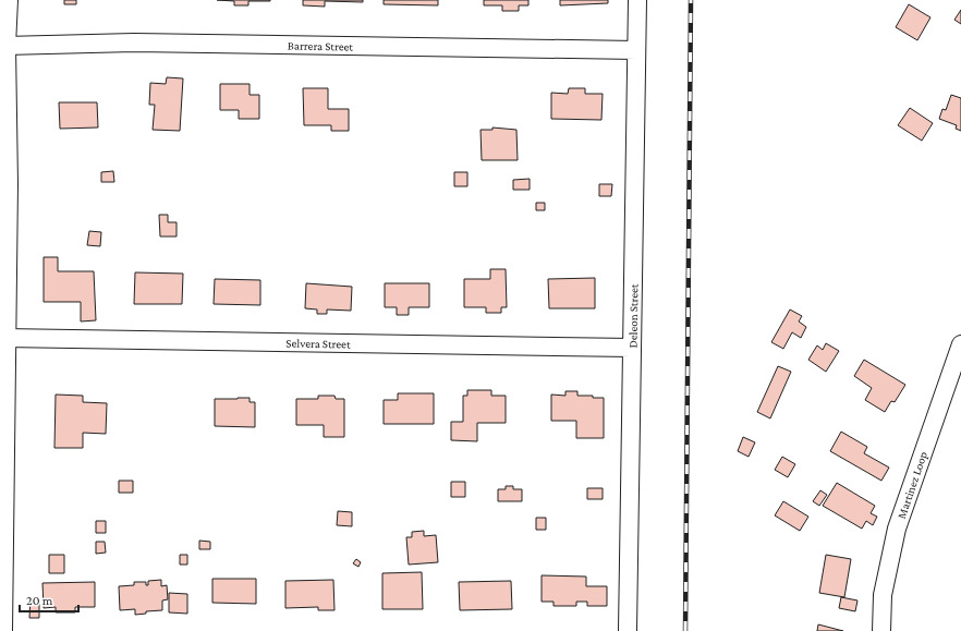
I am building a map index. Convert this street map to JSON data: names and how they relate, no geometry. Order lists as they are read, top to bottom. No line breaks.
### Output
{"streets":{"street":["Barrera Street","Deleon Street","Selvera Street","Martinez Loop"]},"crossings":[["Barrera Street","Deleon Street"],["Deleon Street","Selvera Street"]],"scale_bar":"20 m"}
